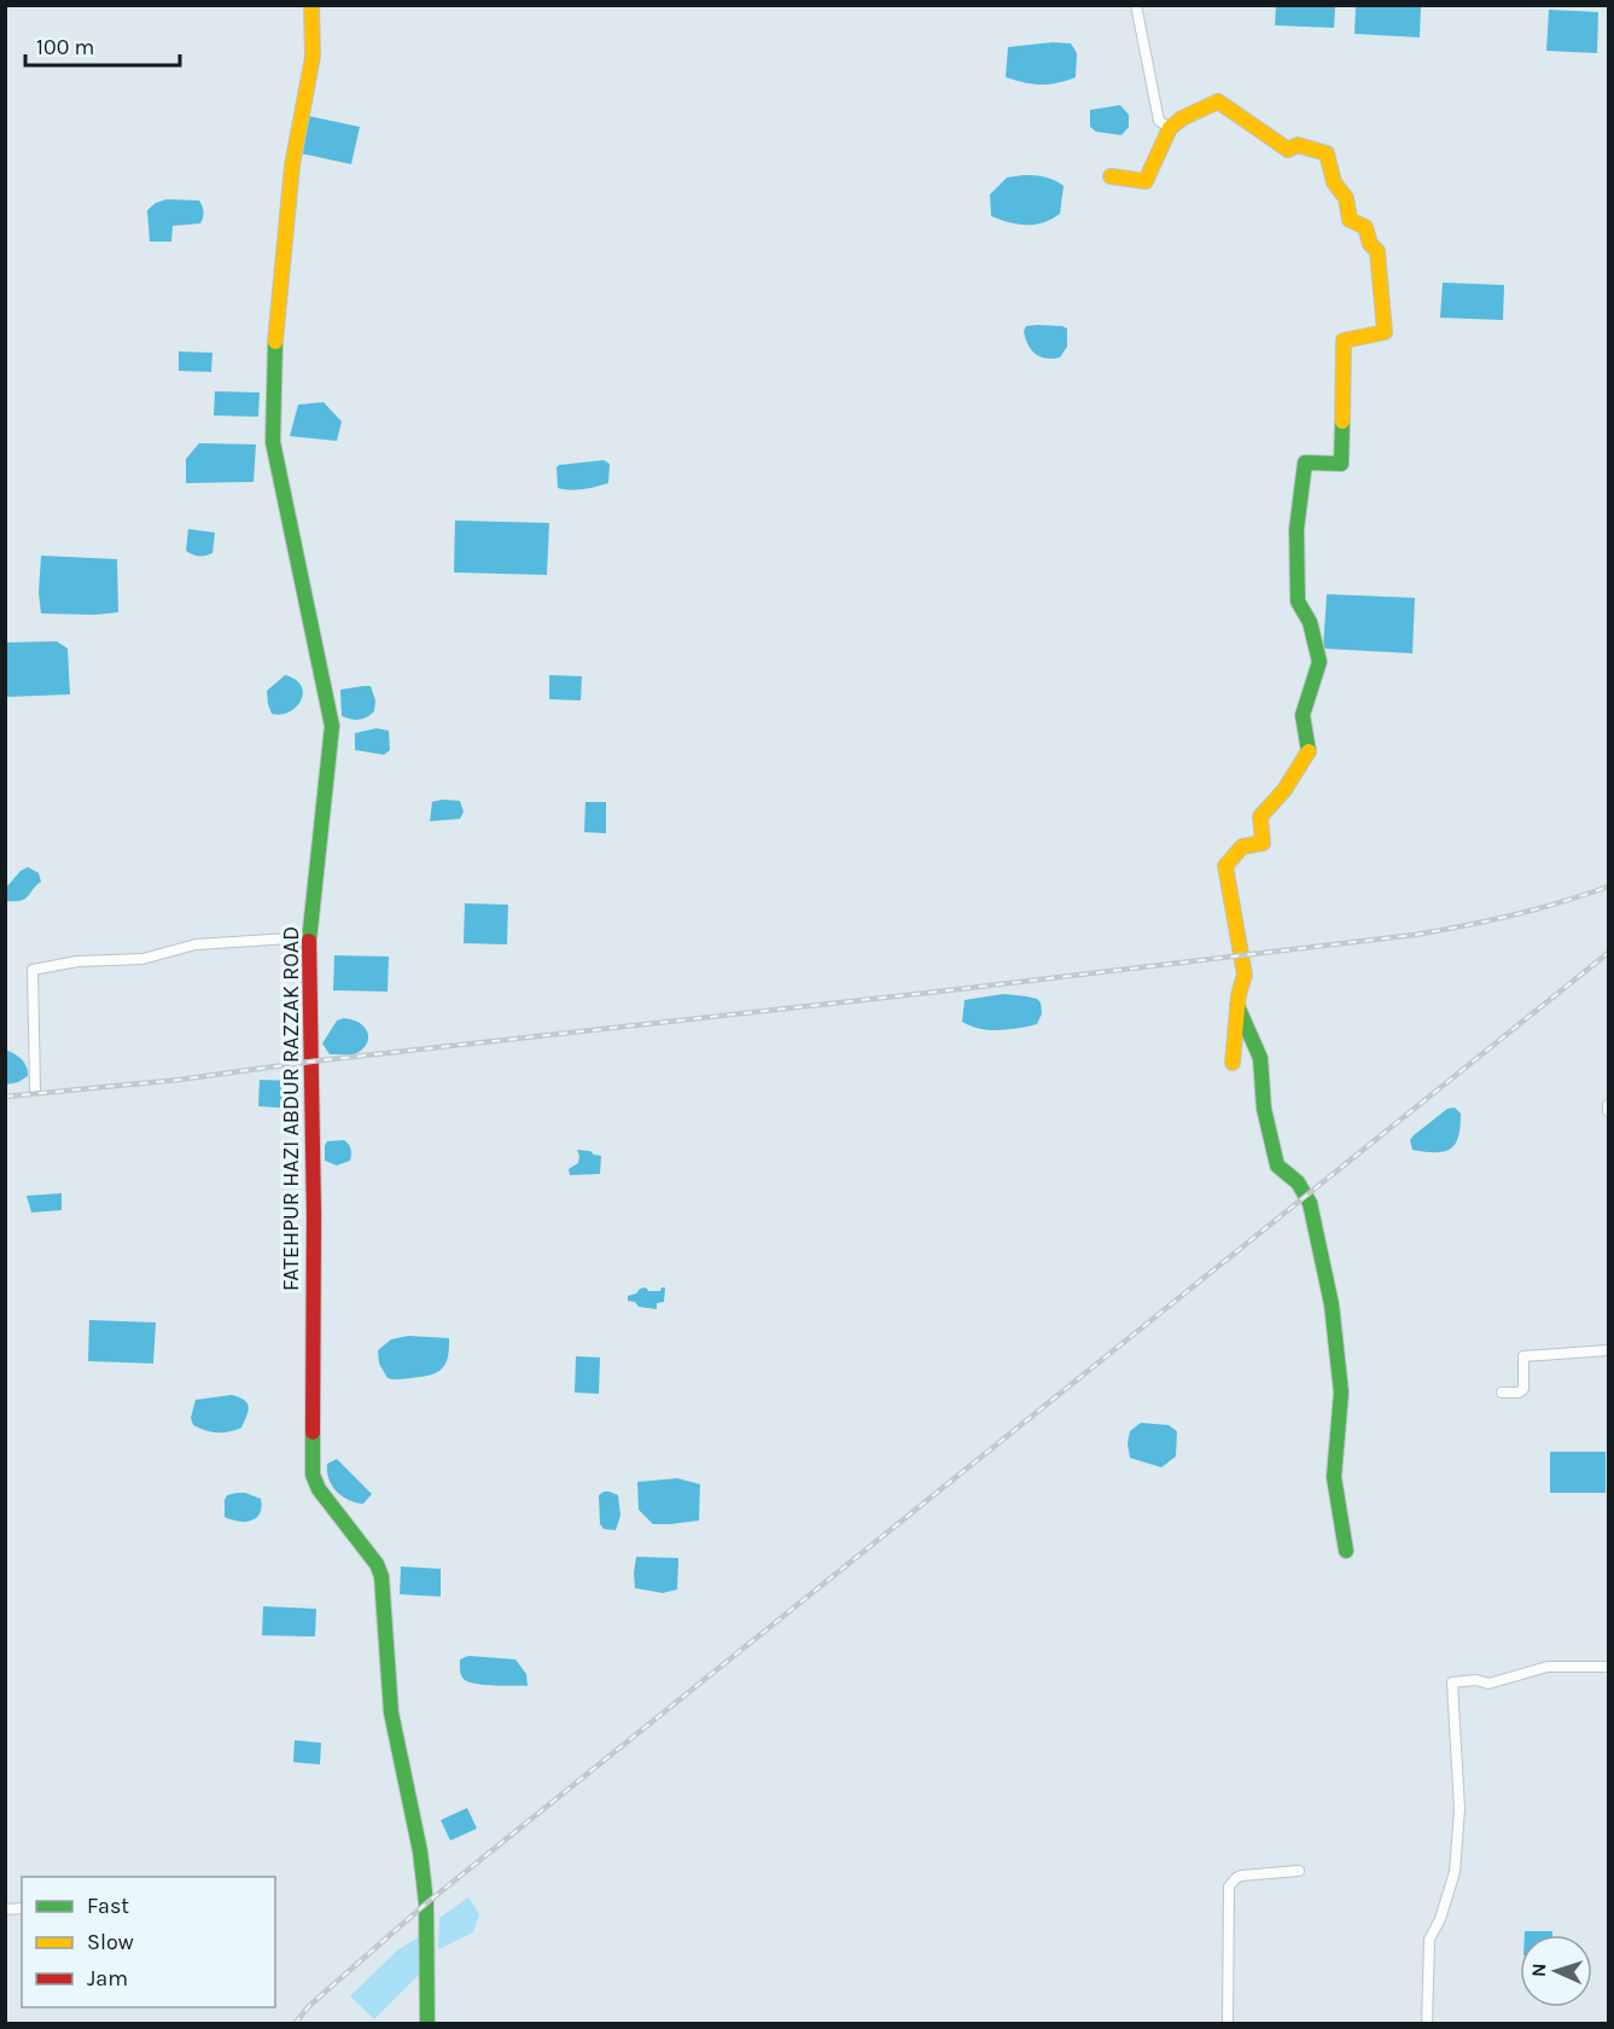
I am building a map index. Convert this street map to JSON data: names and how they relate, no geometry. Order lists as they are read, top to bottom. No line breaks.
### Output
{"streets":{"street":["FATEHPUR HAZI ABDUR RAZZAK ROAD"]},"legend":["Fast","Slow","Jam"],"scale_bar":"100 m","north":"left"}
